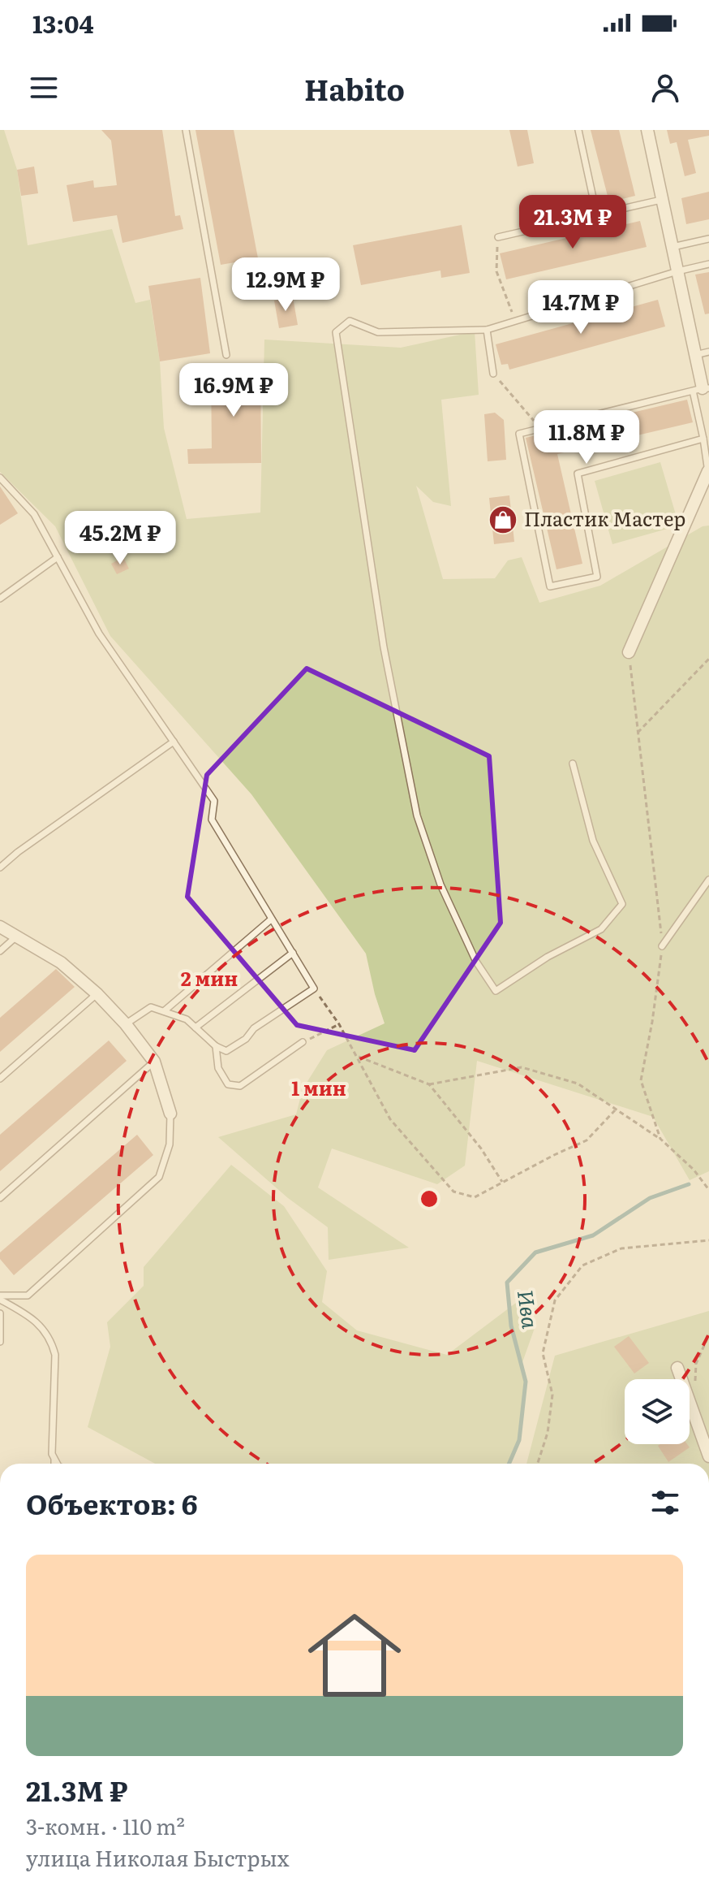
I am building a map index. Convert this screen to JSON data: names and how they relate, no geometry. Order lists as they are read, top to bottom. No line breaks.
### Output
{"water":["Ива"],"places":{"shop":["Пластик Мастер"]},"page":{"status":"13:04","header":"Habito","price":["21.3M ₽","12.9M ₽","14.7M ₽","16.9M ₽","11.8M ₽","45.2M ₽"],"heading":"Объектов: 6","list":[{"name":"21.3M ₽","note":"3-комн. · 110 m² · улица Николая Быстрых"}]},"rings":["2 мин","1 мин"]}
